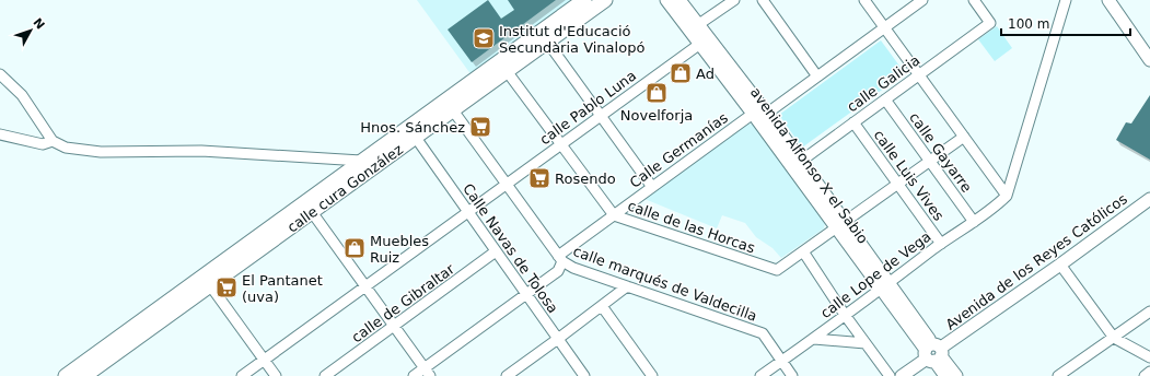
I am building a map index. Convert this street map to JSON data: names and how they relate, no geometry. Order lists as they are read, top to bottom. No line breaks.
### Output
{"streets":{"main road":["calle cura González"],"street":["calle Galicia","calle Pablo Luna","Calle Germanías","calle Gayarre","avenida Alfonso X el Sabio","calle Luis Vives","calle de las Horcas","Calle Navas de Tolosa","Avenida de los Reyes Católicos","calle Lope de Vega","calle marqués de Valdecilla","calle de Gibraltar"]},"crossings":[["calle Galicia","calle Gayarre"],["calle Galicia","avenida Alfonso X el Sabio"],["calle Galicia","calle Luis Vives"],["calle Pablo Luna","avenida Alfonso X el Sabio"],["calle Pablo Luna","calle de las Horcas"],["calle Pablo Luna","Calle Navas de Tolosa"],["calle Pablo Luna","calle marqués de Valdecilla"],["Calle Germanías","avenida Alfonso X el Sabio"],["Calle Germanías","calle de las Horcas"],["Calle Germanías","Calle Navas de Tolosa"],["Calle Germanías","calle marqués de Valdecilla"],["calle Gayarre","calle de las Horcas"],["calle Gayarre","calle Lope de Vega"],["avenida Alfonso X el Sabio","calle de las Horcas"],["avenida Alfonso X el Sabio","Avenida de los Reyes Católicos"],["avenida Alfonso X el Sabio","calle Lope de Vega"],["calle Luis Vives","calle de las Horcas"],["calle Luis Vives","calle Lope de Vega"],["calle cura González","calle de las Horcas"],["calle cura González","Calle Navas de Tolosa"],["calle cura González","calle marqués de Valdecilla"],["Calle Navas de Tolosa","calle de Gibraltar"],["calle Lope de Vega","calle marqués de Valdecilla"]],"places":{"school or university":["Institut d'Educació Secundària Vinalopó"],"shop":["Ad","Novelforja","Muebles Ruiz"],"supermarket":["Hnos. Sánchez","Rosendo","El Pantanet (uva)"]},"scale_bar":"100 m","north":"top right"}
